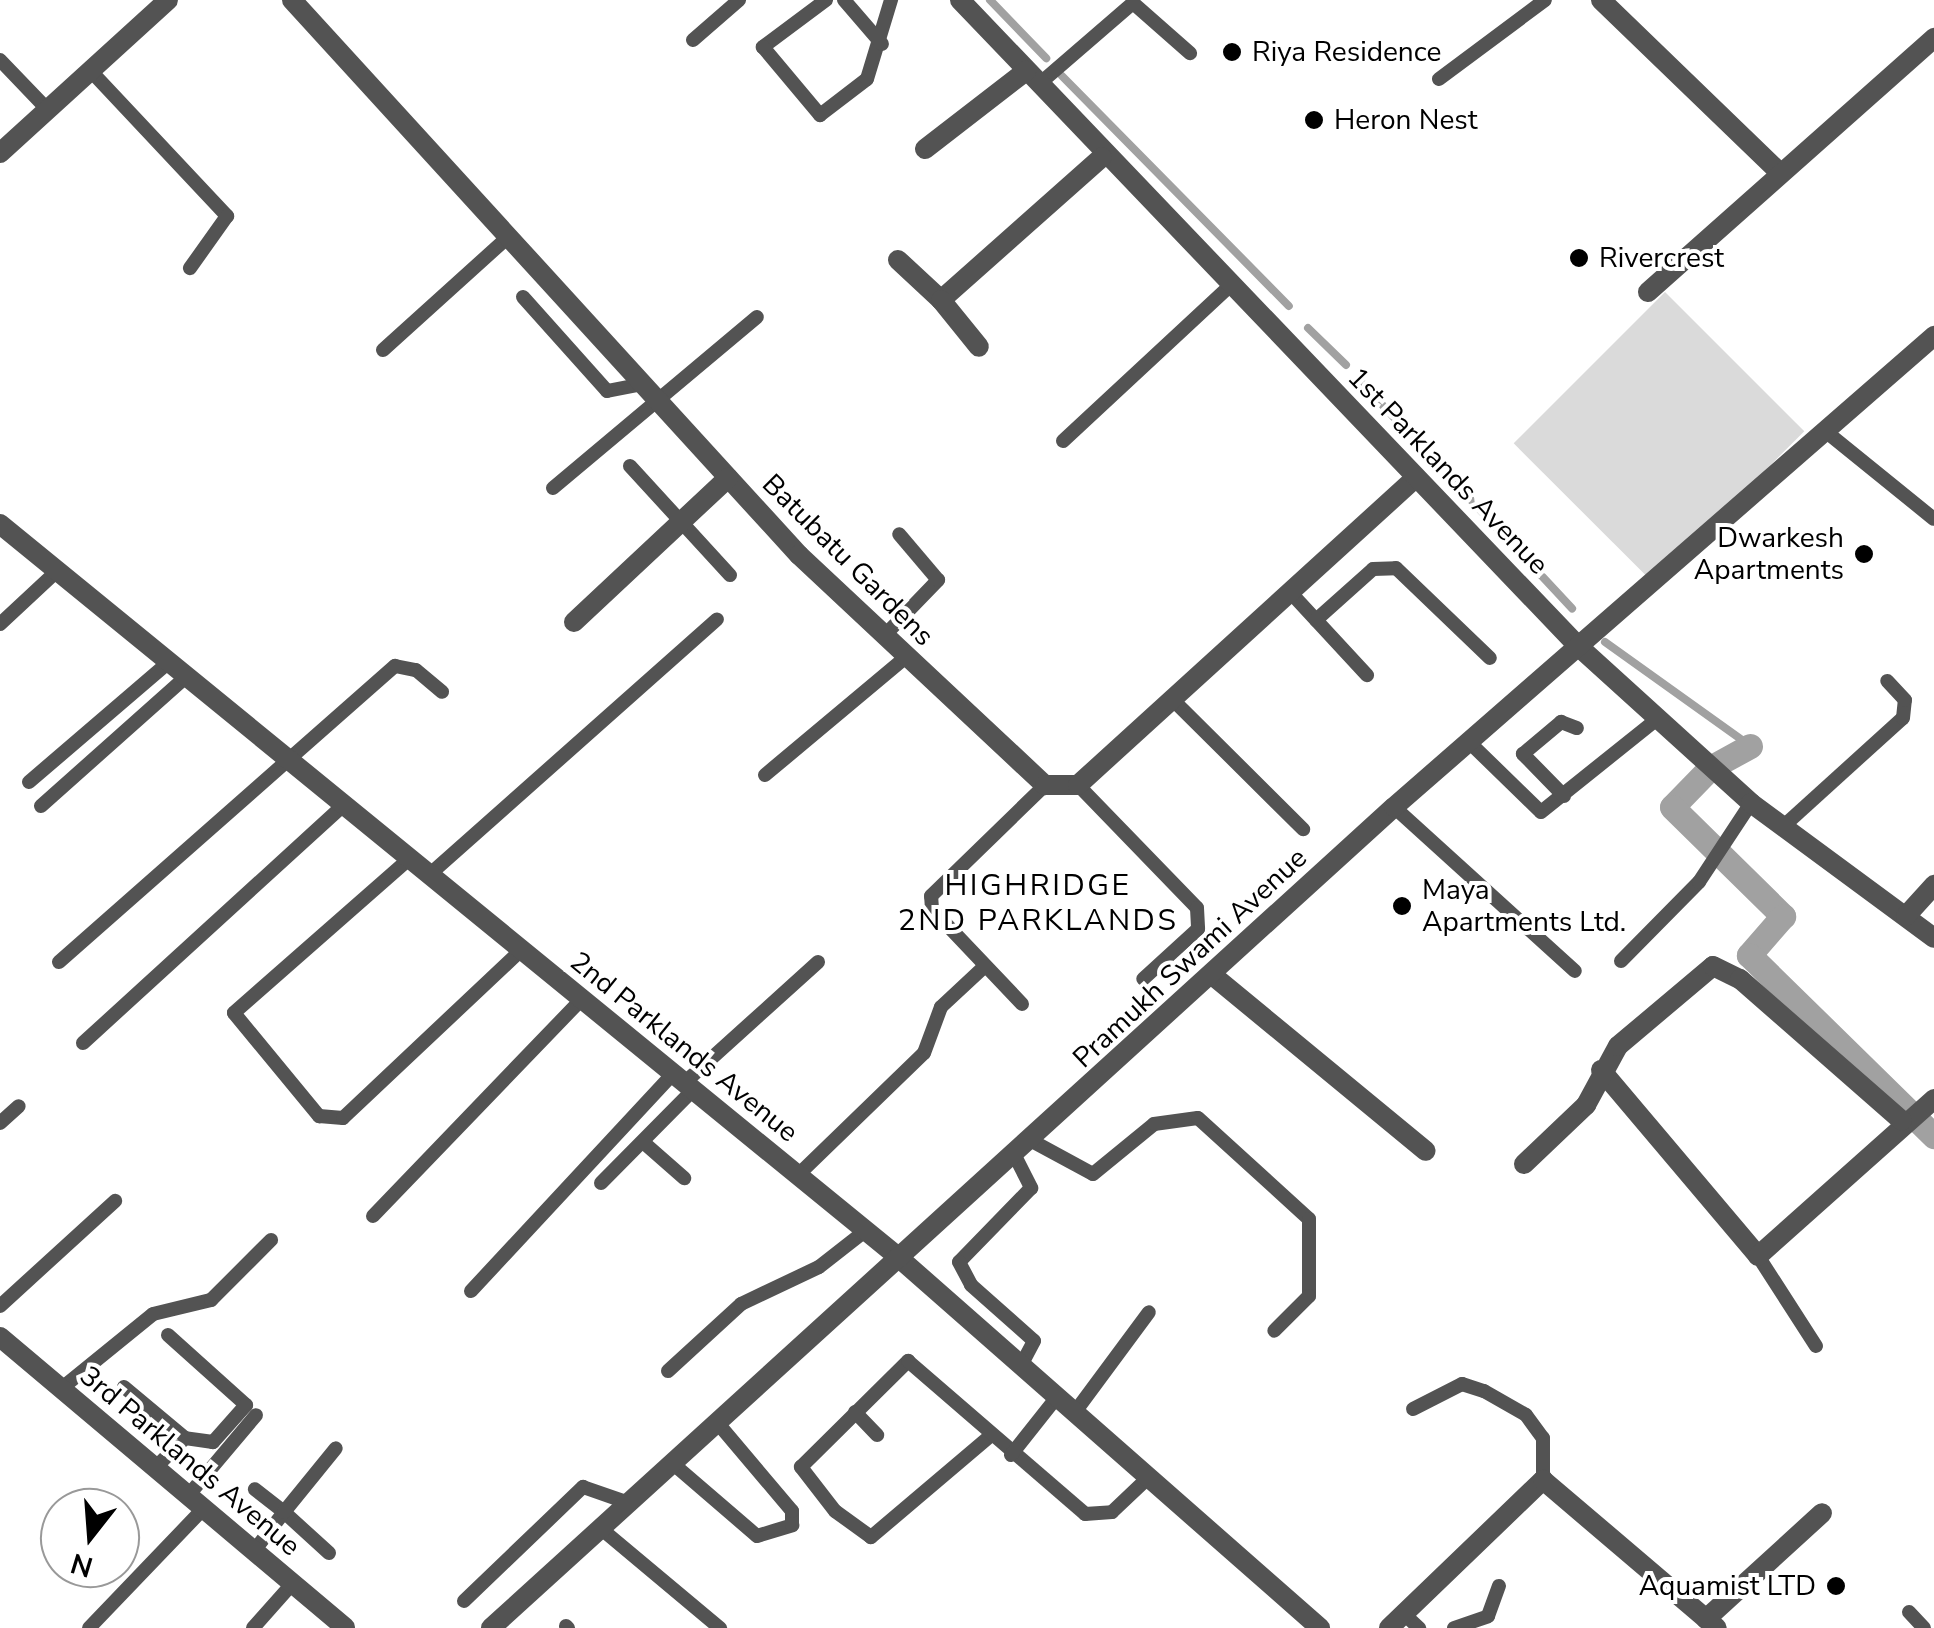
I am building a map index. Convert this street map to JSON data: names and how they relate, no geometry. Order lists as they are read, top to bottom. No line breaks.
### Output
{"streets":{"street":["1st Parklands Avenue","Batubatu Gardens","Pramukh Swami Avenue","2nd Parklands Avenue","3rd Parklands Avenue"]},"crossings":[["1st Parklands Avenue","Pramukh Swami Avenue"],["Pramukh Swami Avenue","2nd Parklands Avenue"]],"districts":["HIGHRIDGE 2ND PARKLANDS"],"places":["Riya Residence","Heron Nest","Rivercrest","Dwarkesh Apartments","Maya Apartments Ltd.","Aquamist LTD"],"north":"bottom"}
